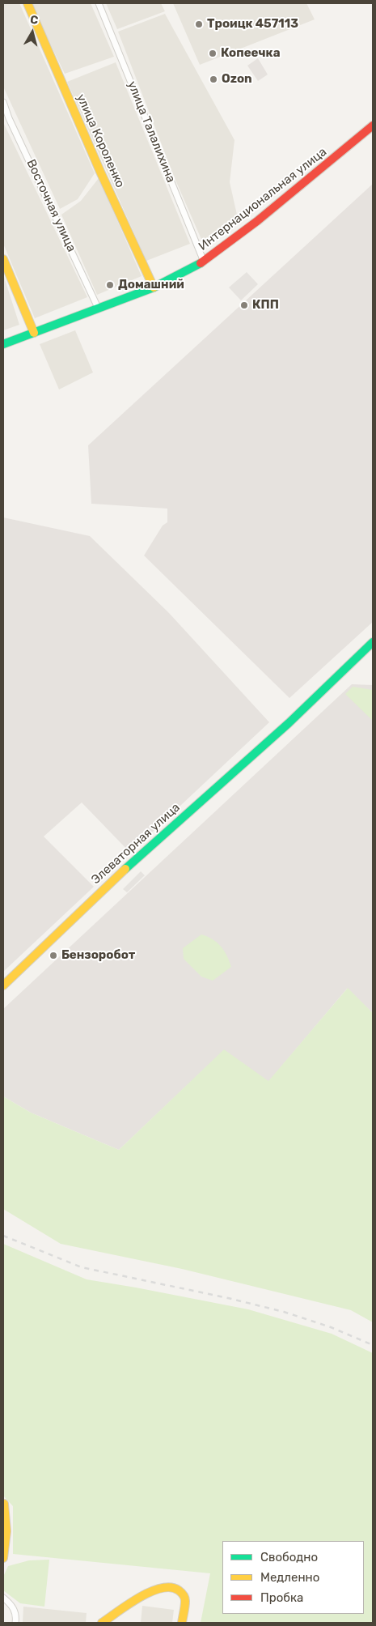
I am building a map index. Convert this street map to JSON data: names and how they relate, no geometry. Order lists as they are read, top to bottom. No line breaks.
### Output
{"streets":{"street":["улица Талалихина","улица Короленко","Интернациональная улица","Восточная улица","Элеваторная улица"]},"crossings":[["улица Талалихина","Интернациональная улица"],["улица Короленко","Интернациональная улица"],["Интернациональная улица","Восточная улица"]],"places":["Троицк 457113","Копеечка","Ozon","Домашний","КПП","Бензоробот"],"legend":["Свободно","Медленно","Пробка"],"north":"top"}
